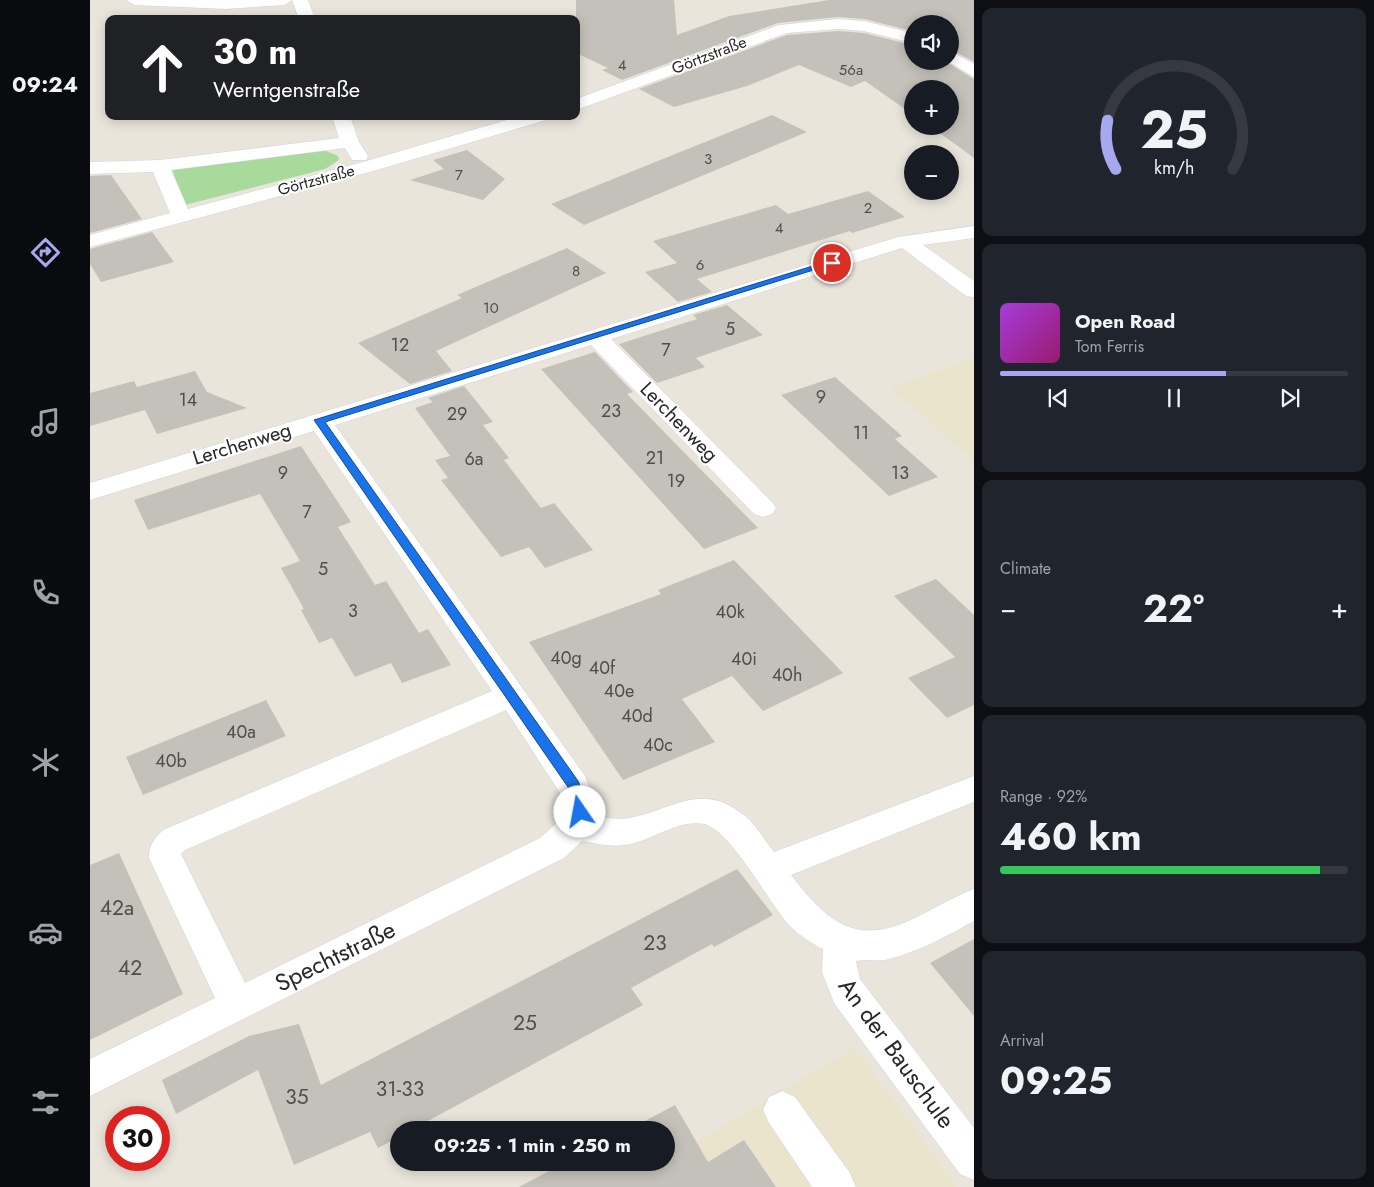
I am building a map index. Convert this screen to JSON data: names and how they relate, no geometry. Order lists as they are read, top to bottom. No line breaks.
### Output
{"streets":{"street":["Görtzstraße","Lerchenweg","Spechtstraße","An der Bauschule"]},"house_numbers":["4","56a","3","7","2","4","6","8","10","5","12","7","9","14","23","29","11","21","6a","9","13","19","7","5","3","40k","40g","40i","40f","40h","40e","40d","40a","40c","40b","42a","23","42","25","31-33","35"],"page":{"tabs":"09:24","map_buttons":["+","−"],"turn":["30 m","Werntgenstraße"],"song":["Open Road","Tom Ferris"],"tile":["Climate",["Range · 92%","460 km"],["Arrival","09:25"]],"heat":["−","22°","+"],"limit":"30","trip":"09:25 · 1 min · 250 m","gauge":["25","km/h"]}}
